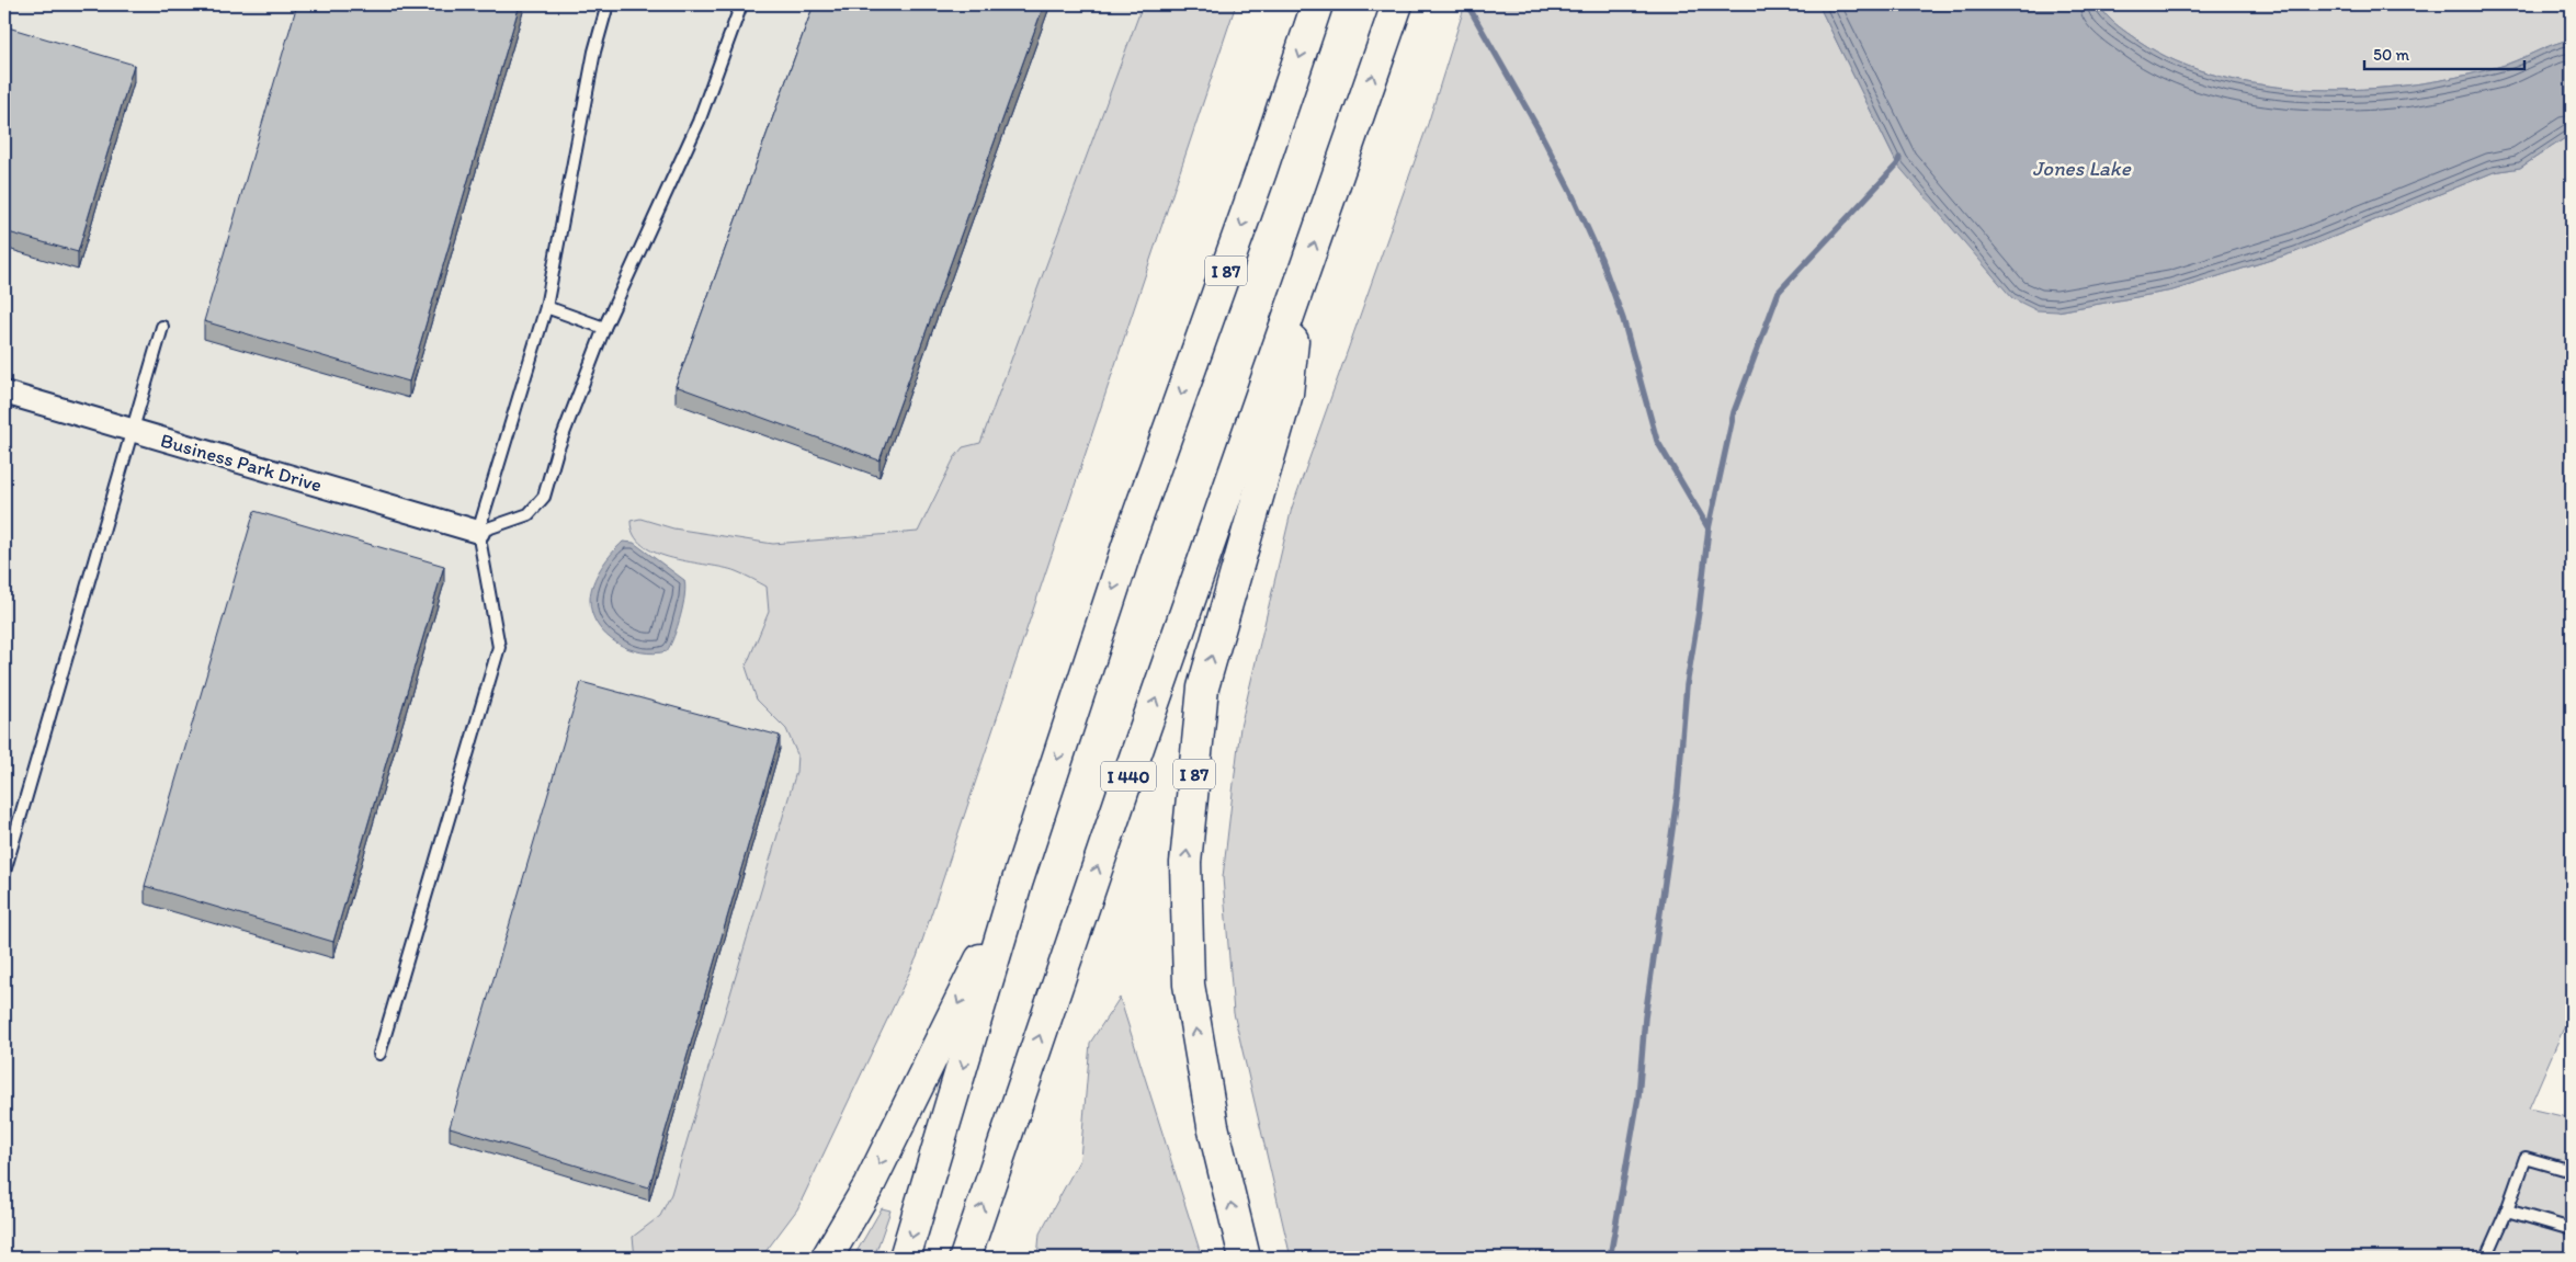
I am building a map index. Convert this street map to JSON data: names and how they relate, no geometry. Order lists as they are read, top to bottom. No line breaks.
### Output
{"streets":{"highway":["I 87","I 440"],"street":["Business Park Drive"]},"crossings":[["I 87","I 440"]],"water":["Jones Lake"],"scale_bar":"50 m"}
